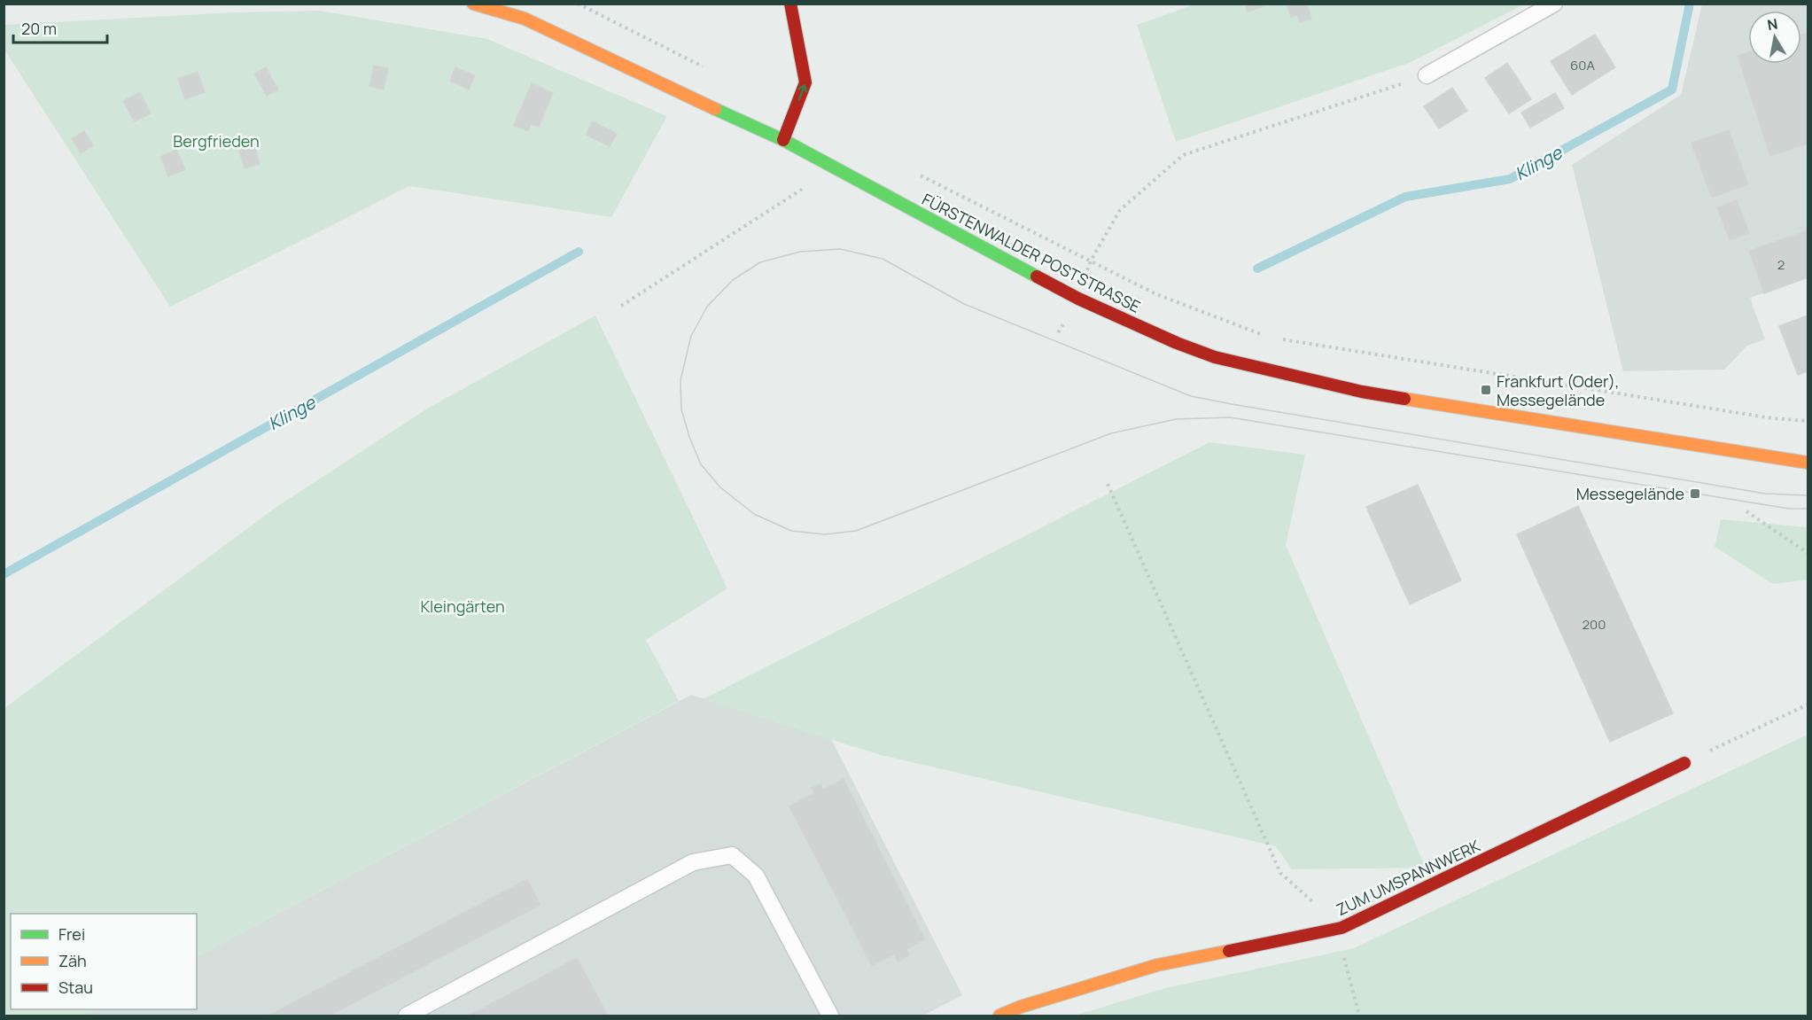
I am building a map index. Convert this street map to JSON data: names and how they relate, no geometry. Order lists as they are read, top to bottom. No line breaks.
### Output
{"streets":{"street":["FÜRSTENWALDER POSTSTRASSE","ZUM UMSPANNWERK"]},"water":["Klinge"],"parks":["Bergfrieden","Kleingärten"],"places":{"transit":["Frankfurt (Oder), Messegelände","Messegelände"]},"house_numbers":["60A","2","200"],"legend":["Frei","Zäh","Stau"],"scale_bar":"20 m","north":"top"}
